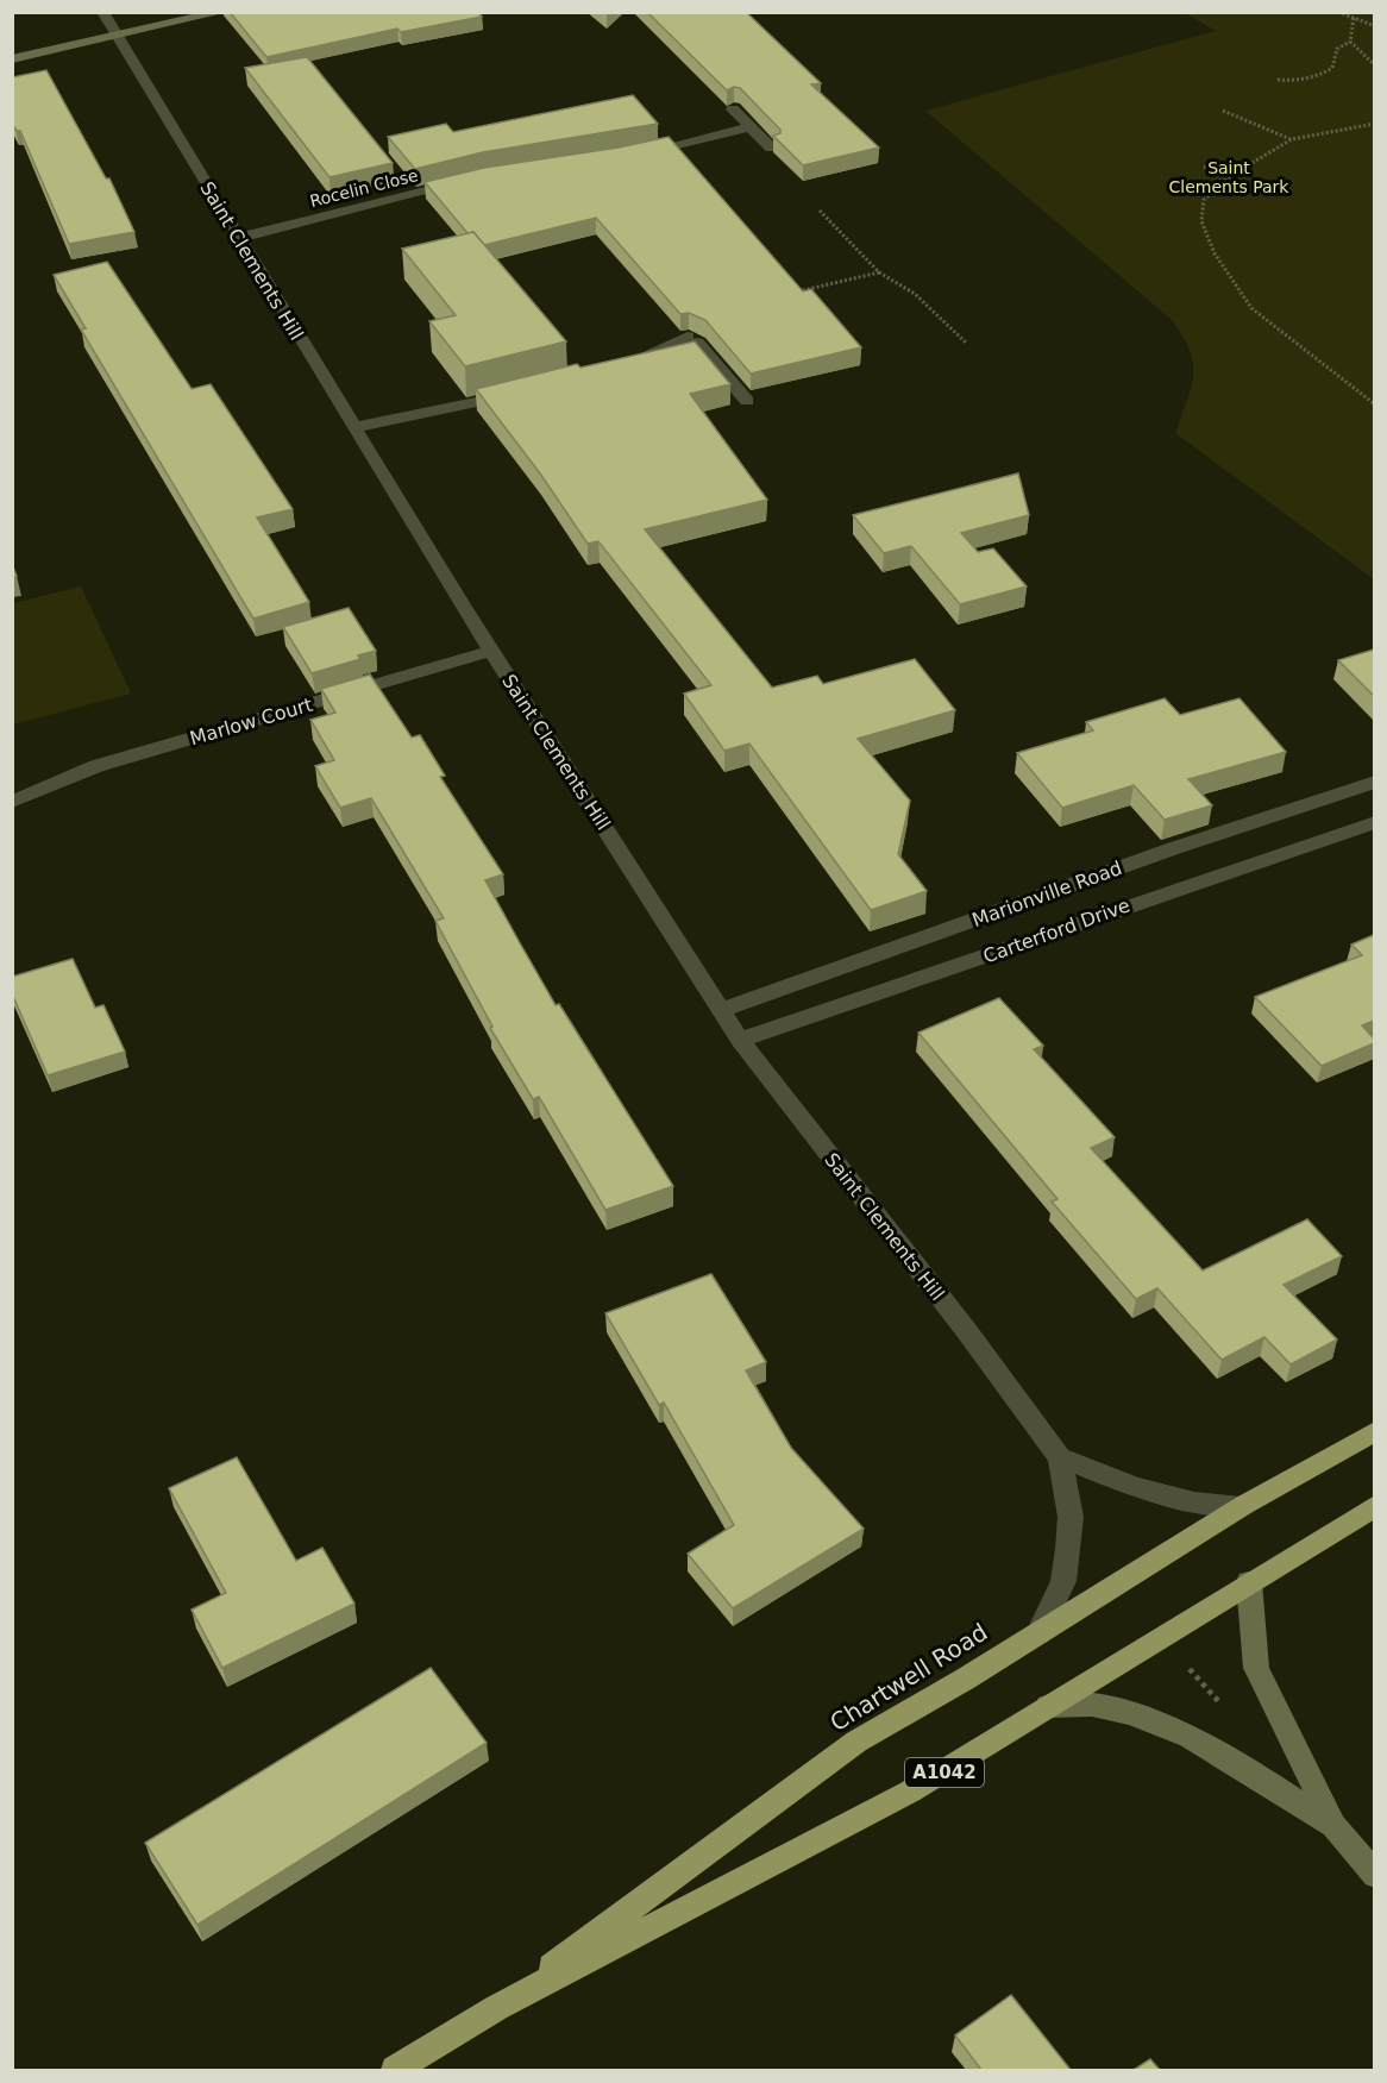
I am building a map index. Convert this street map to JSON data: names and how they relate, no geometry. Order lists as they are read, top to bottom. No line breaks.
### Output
{"streets":{"highway":["Chartwell Road","A1042"],"street":["Rocelin Close","Saint Clements Hill","Marlow Court","Marionville Road","Carterford Drive"]},"crossings":[["Rocelin Close","Saint Clements Hill"],["Saint Clements Hill","Marlow Court"],["Saint Clements Hill","Marionville Road"],["Saint Clements Hill","Carterford Drive"],["Saint Clements Hill","Chartwell Road"]],"parks":["Saint Clements Park"]}
